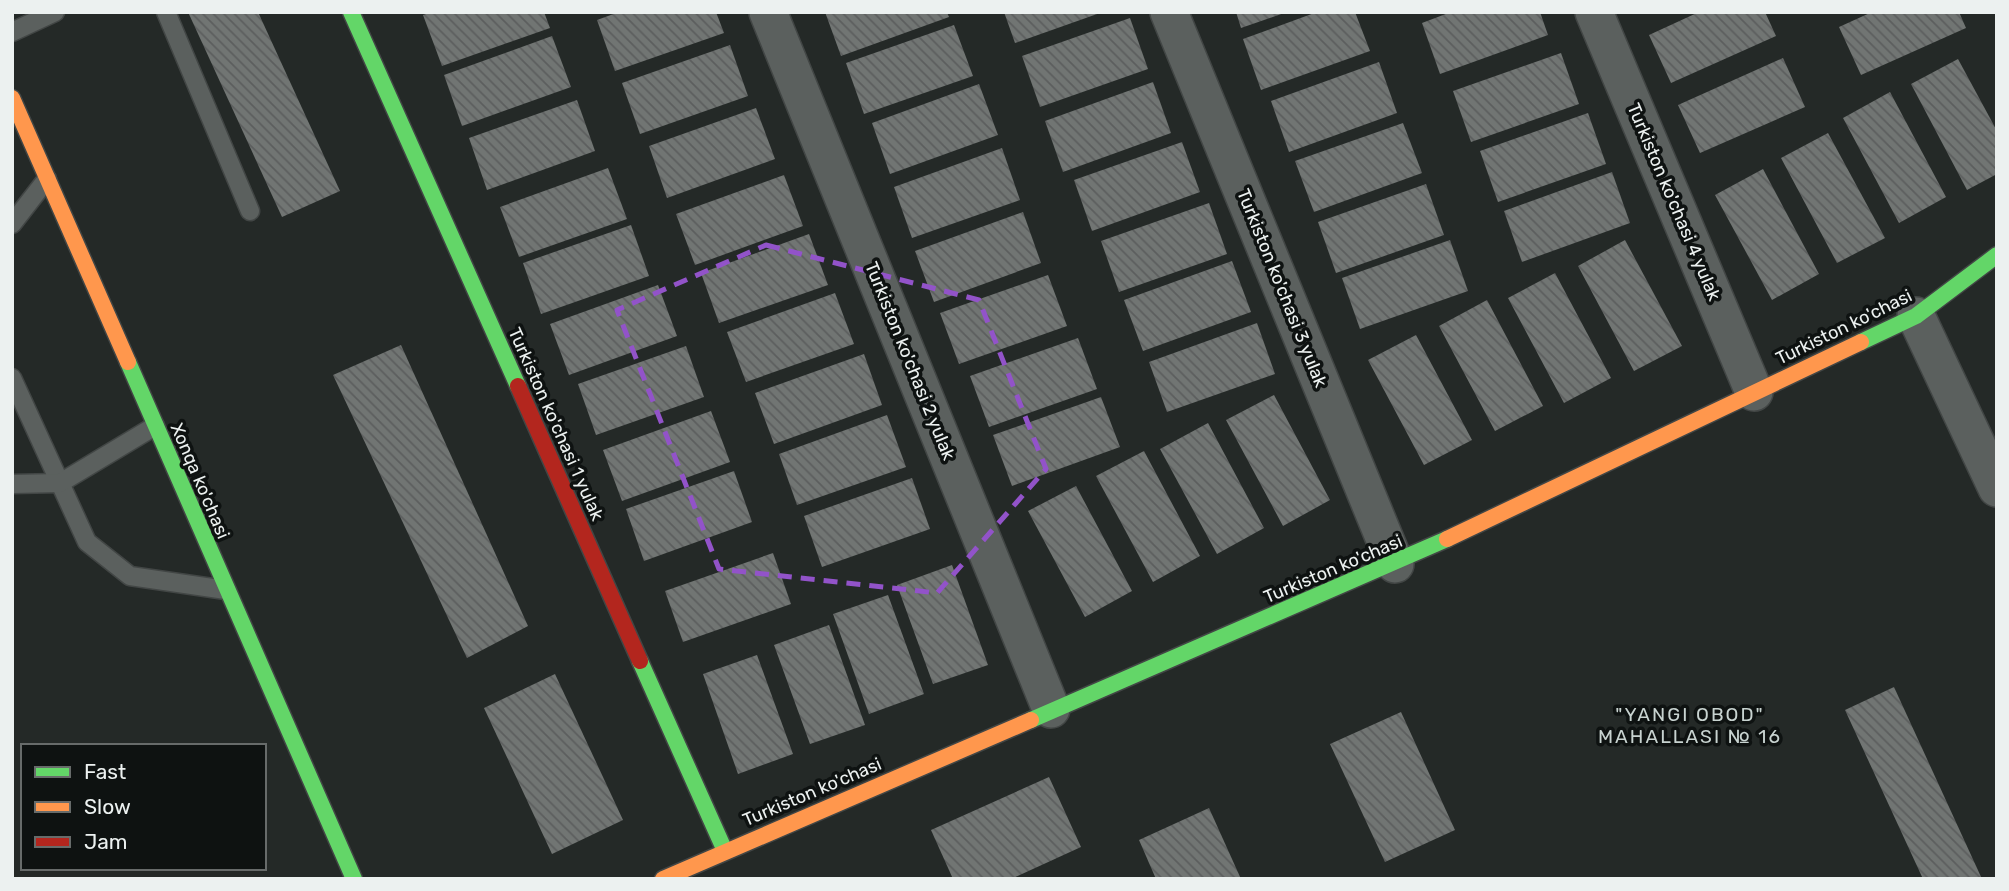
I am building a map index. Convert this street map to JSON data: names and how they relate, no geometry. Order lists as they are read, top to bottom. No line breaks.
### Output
{"streets":{"street":["Turkiston ko'chasi 4 yulak","Turkiston ko'chasi 3 yulak","Turkiston ko'chasi","Turkiston ko'chasi 2 yulak","Turkiston ko'chasi 1 yulak","Xonqa ko'chasi"]},"crossings":[["Turkiston ko'chasi 4 yulak","Turkiston ko'chasi"],["Turkiston ko'chasi 3 yulak","Turkiston ko'chasi"],["Turkiston ko'chasi","Turkiston ko'chasi 2 yulak"],["Turkiston ko'chasi","Turkiston ko'chasi 1 yulak"]],"districts":["\"YANGI OBOD\" MAHALLASI № 16"],"legend":["Fast","Slow","Jam"]}
